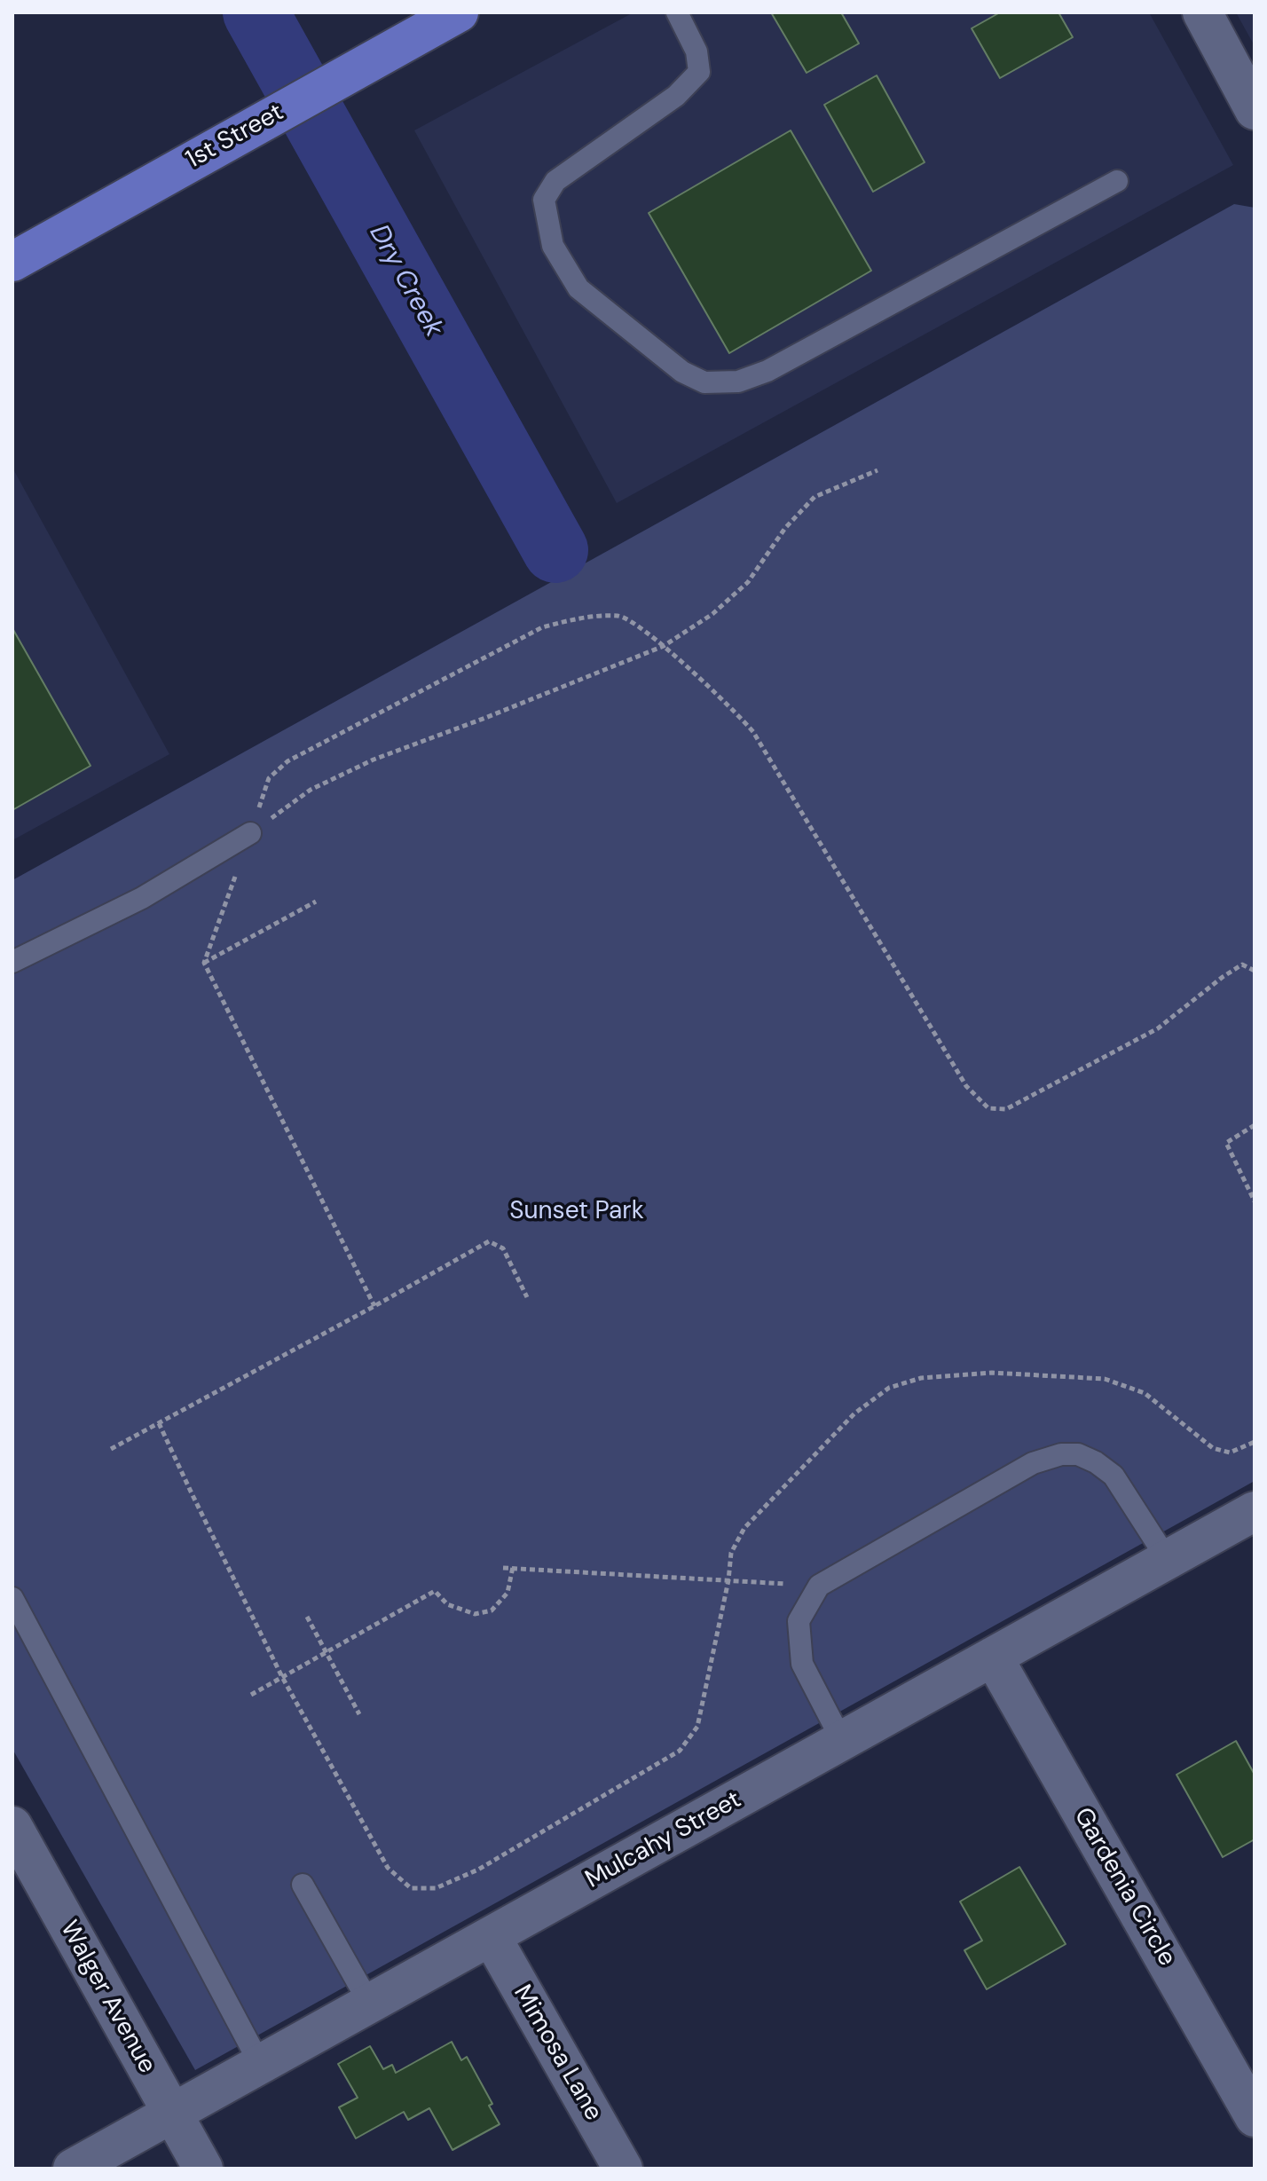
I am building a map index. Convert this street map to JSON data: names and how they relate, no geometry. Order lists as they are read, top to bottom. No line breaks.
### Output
{"streets":{"main road":["1st Street"],"street":["Mulcahy Street","Gardenia Circle","Walger Avenue","Mimosa Lane"]},"crossings":[["Mulcahy Street","Gardenia Circle"],["Mulcahy Street","Walger Avenue"],["Mulcahy Street","Mimosa Lane"]],"water":["Dry Creek"],"parks":["Sunset Park"]}
